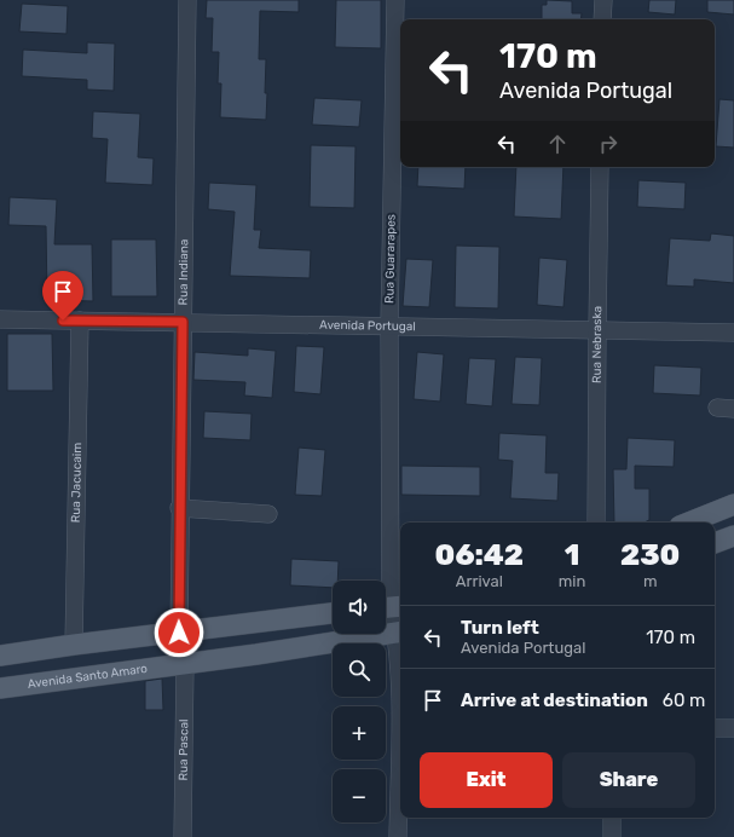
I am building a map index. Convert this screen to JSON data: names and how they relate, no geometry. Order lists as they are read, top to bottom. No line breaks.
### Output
{"streets":{"main road":["Avenida Santo Amaro"],"street":["Rua Guararapes","Rua Indiana","Avenida Portugal","Rua Nebraska","Rua Jacucaim","Rua Pascal"]},"crossings":[["Rua Guararapes","Avenida Portugal"],["Rua Guararapes","Avenida Santo Amaro"],["Rua Indiana","Avenida Portugal"],["Avenida Portugal","Rua Nebraska"],["Avenida Portugal","Rua Jacucaim"],["Avenida Santo Amaro","Rua Pascal"]],"page":{"turn":["170 m","Avenida Portugal"],"eta":["06:42","Arrival","1","min","230","m"],"map_buttons":["+","−"],"list":[{"name":"Turn left","note":"Avenida Portugal","value":"170 m"},{"name":"Arrive at destination","value":"60 m"}],"buttons":["Exit","Share"]}}
